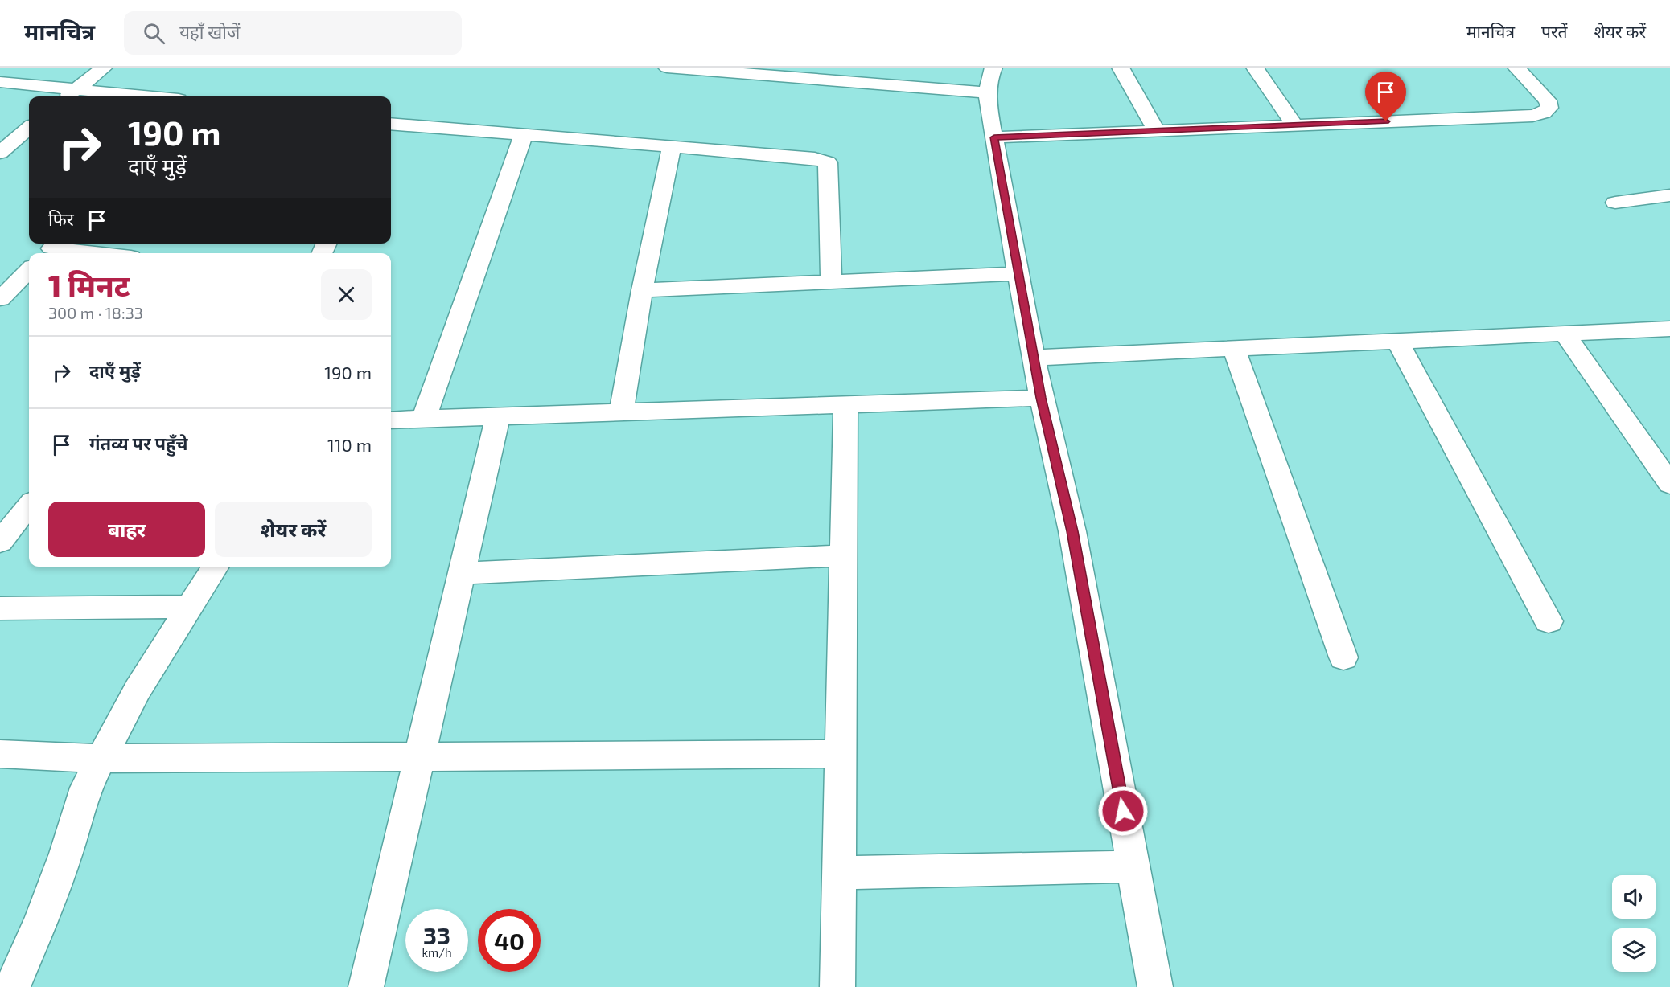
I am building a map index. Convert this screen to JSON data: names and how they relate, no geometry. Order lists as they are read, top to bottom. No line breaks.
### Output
{"page":{"header":"मानचित्र","search":"यहाँ खोजें","nav":["मानचित्र","परतें","शेयर करें"],"turn":["190 m","दाएँ मुड़ें"],"then":"फिर","heading":["1 मिनट","300 m · 18:33"],"list":[{"name":"दाएँ मुड़ें","value":"190 m"},{"name":"गंतव्य पर पहुँचे","value":"110 m"}],"buttons":["बाहर","शेयर करें"],"speed":"33 km/h","limit":"40"}}
